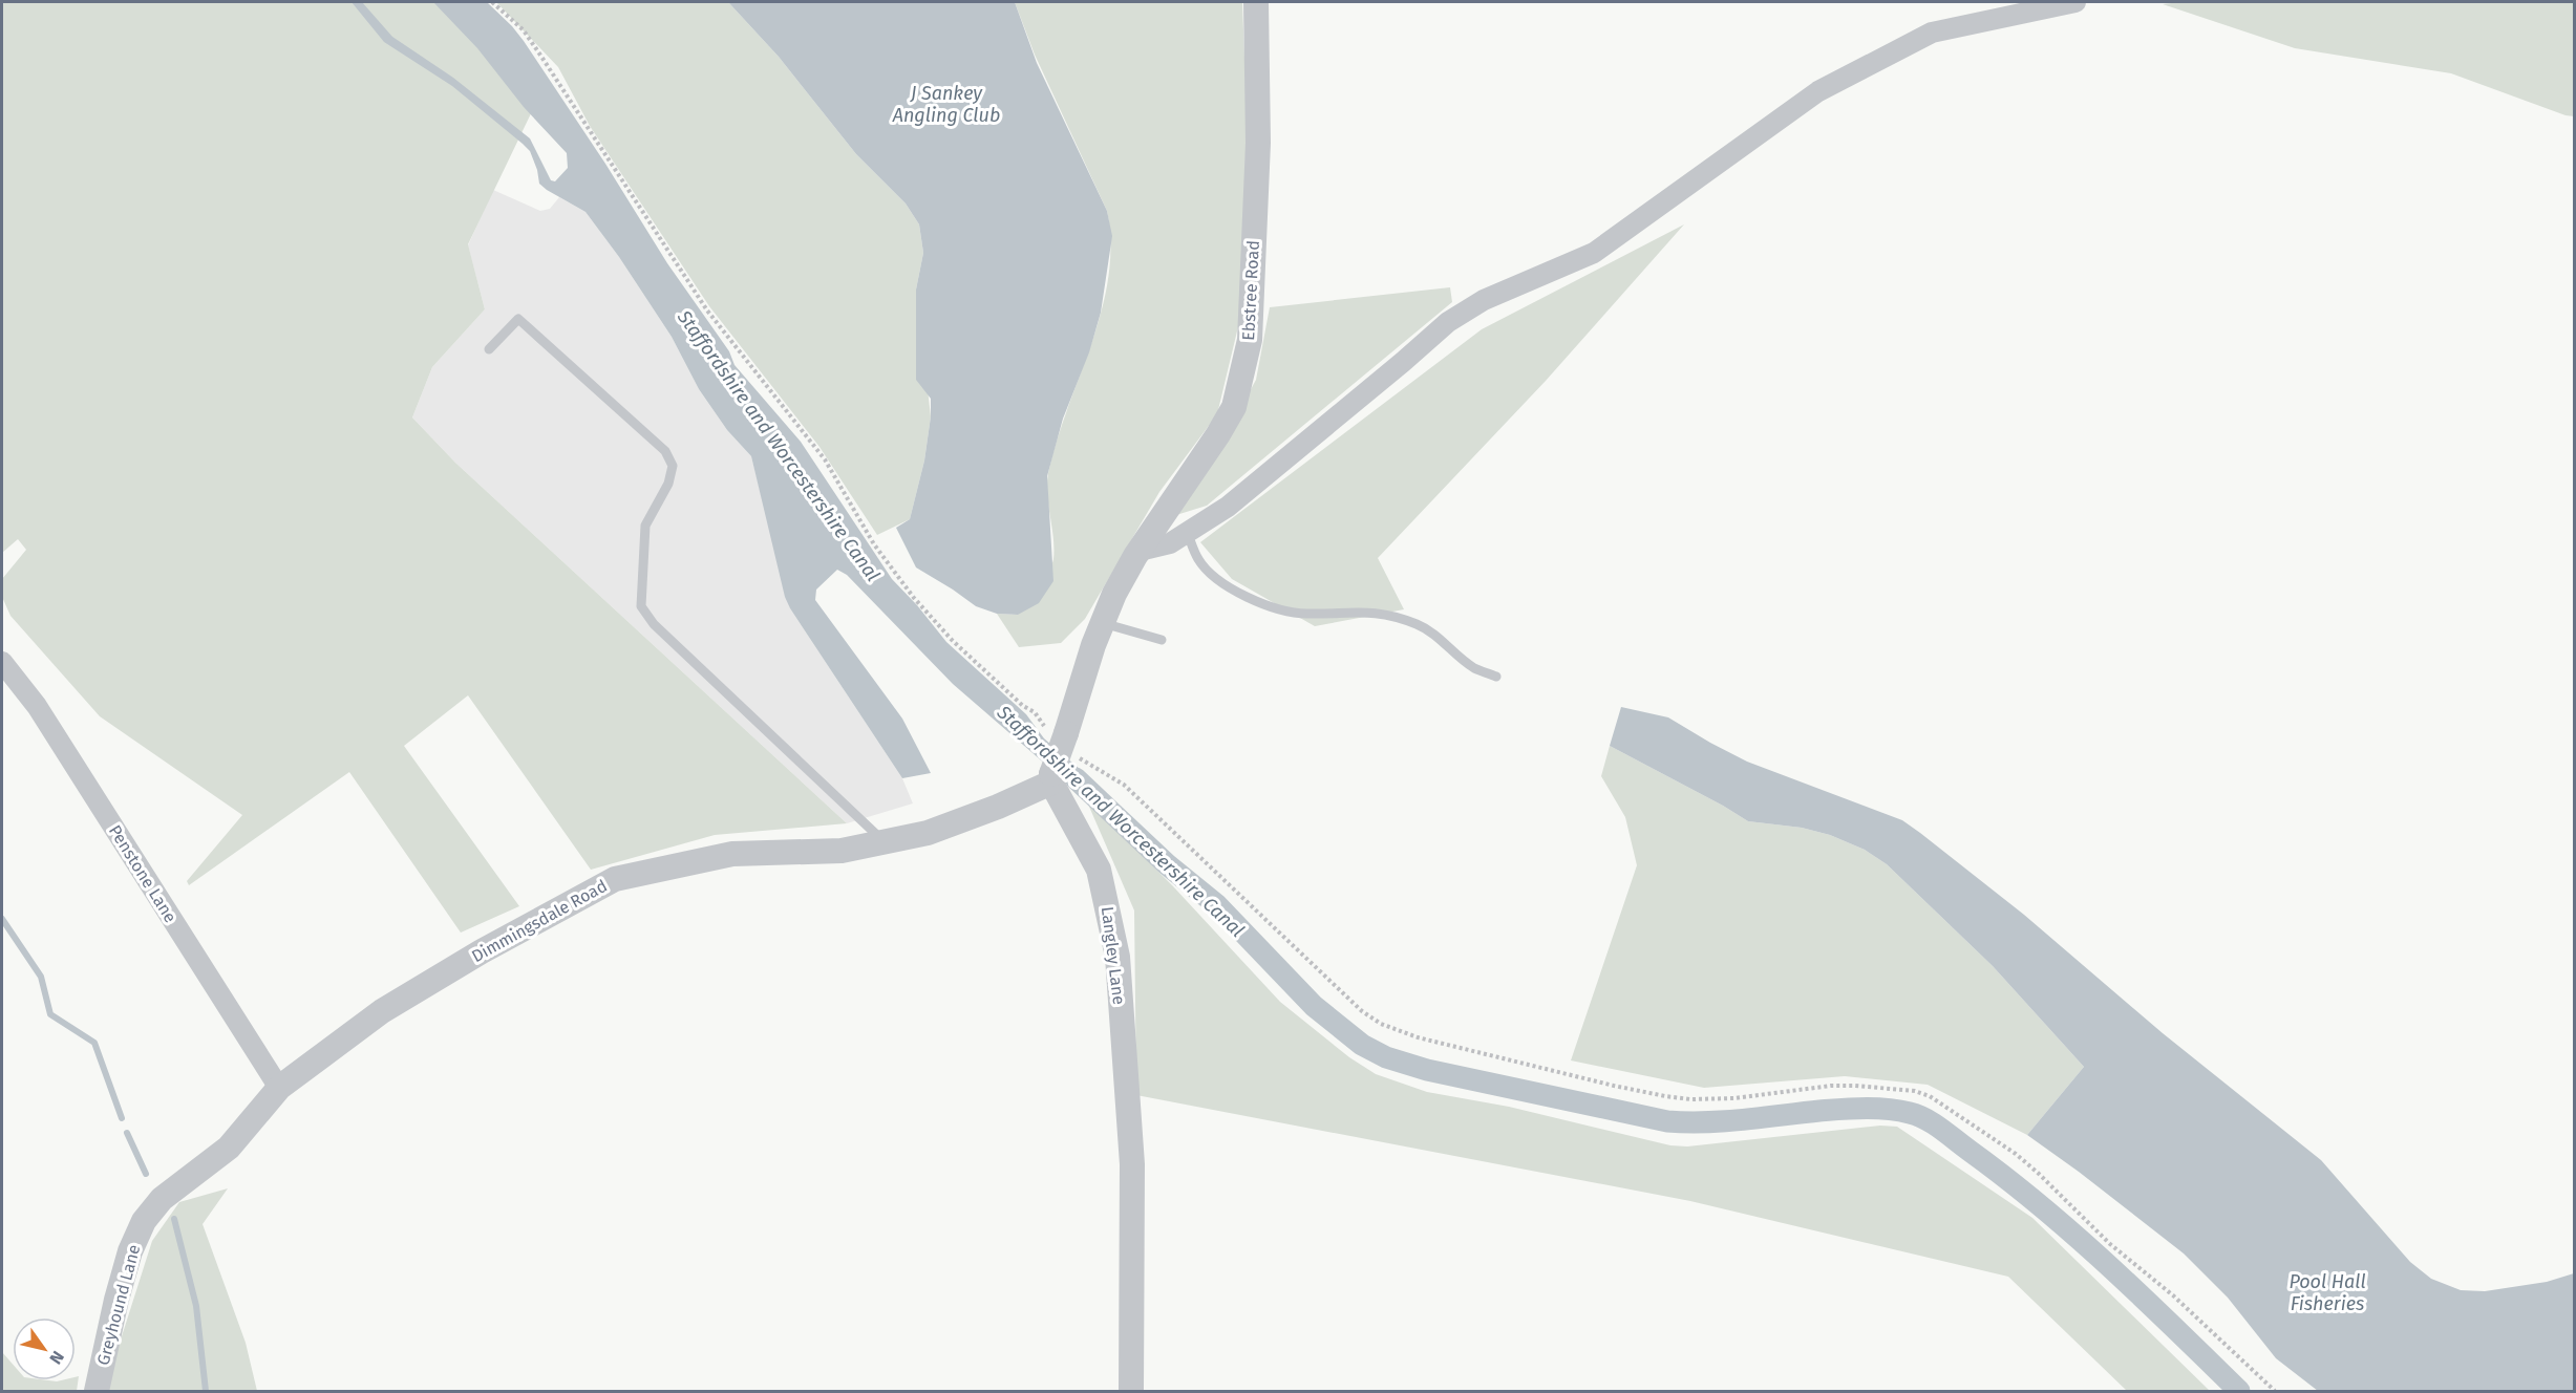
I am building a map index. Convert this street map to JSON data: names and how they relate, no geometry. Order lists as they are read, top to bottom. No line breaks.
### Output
{"streets":{"street":["Ebstree Road","Penstone Lane","Dimmingsdale Road","Langley Lane","Greyhound Lane"]},"crossings":[["Penstone Lane","Dimmingsdale Road"],["Penstone Lane","Greyhound Lane"],["Dimmingsdale Road","Langley Lane"],["Dimmingsdale Road","Greyhound Lane"]],"water":["J Sankey Angling Club","Staffordshire and Worcestershire Canal","Pool Hall Fisheries"],"north":"bottom right"}
